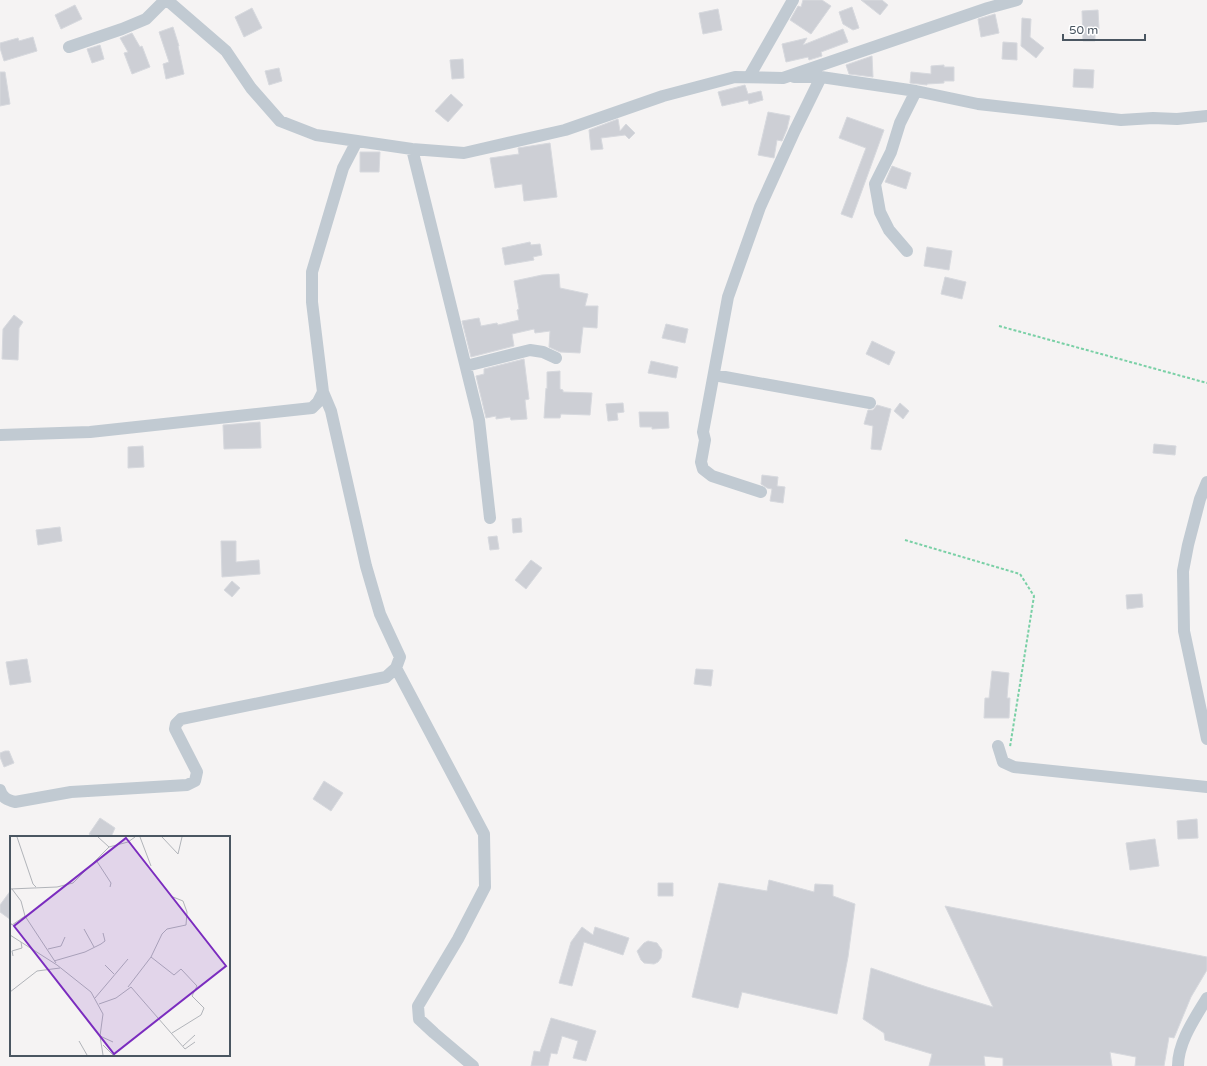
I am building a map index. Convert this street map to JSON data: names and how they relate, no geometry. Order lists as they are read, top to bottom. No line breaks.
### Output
{"scale_bar":"50 m"}
